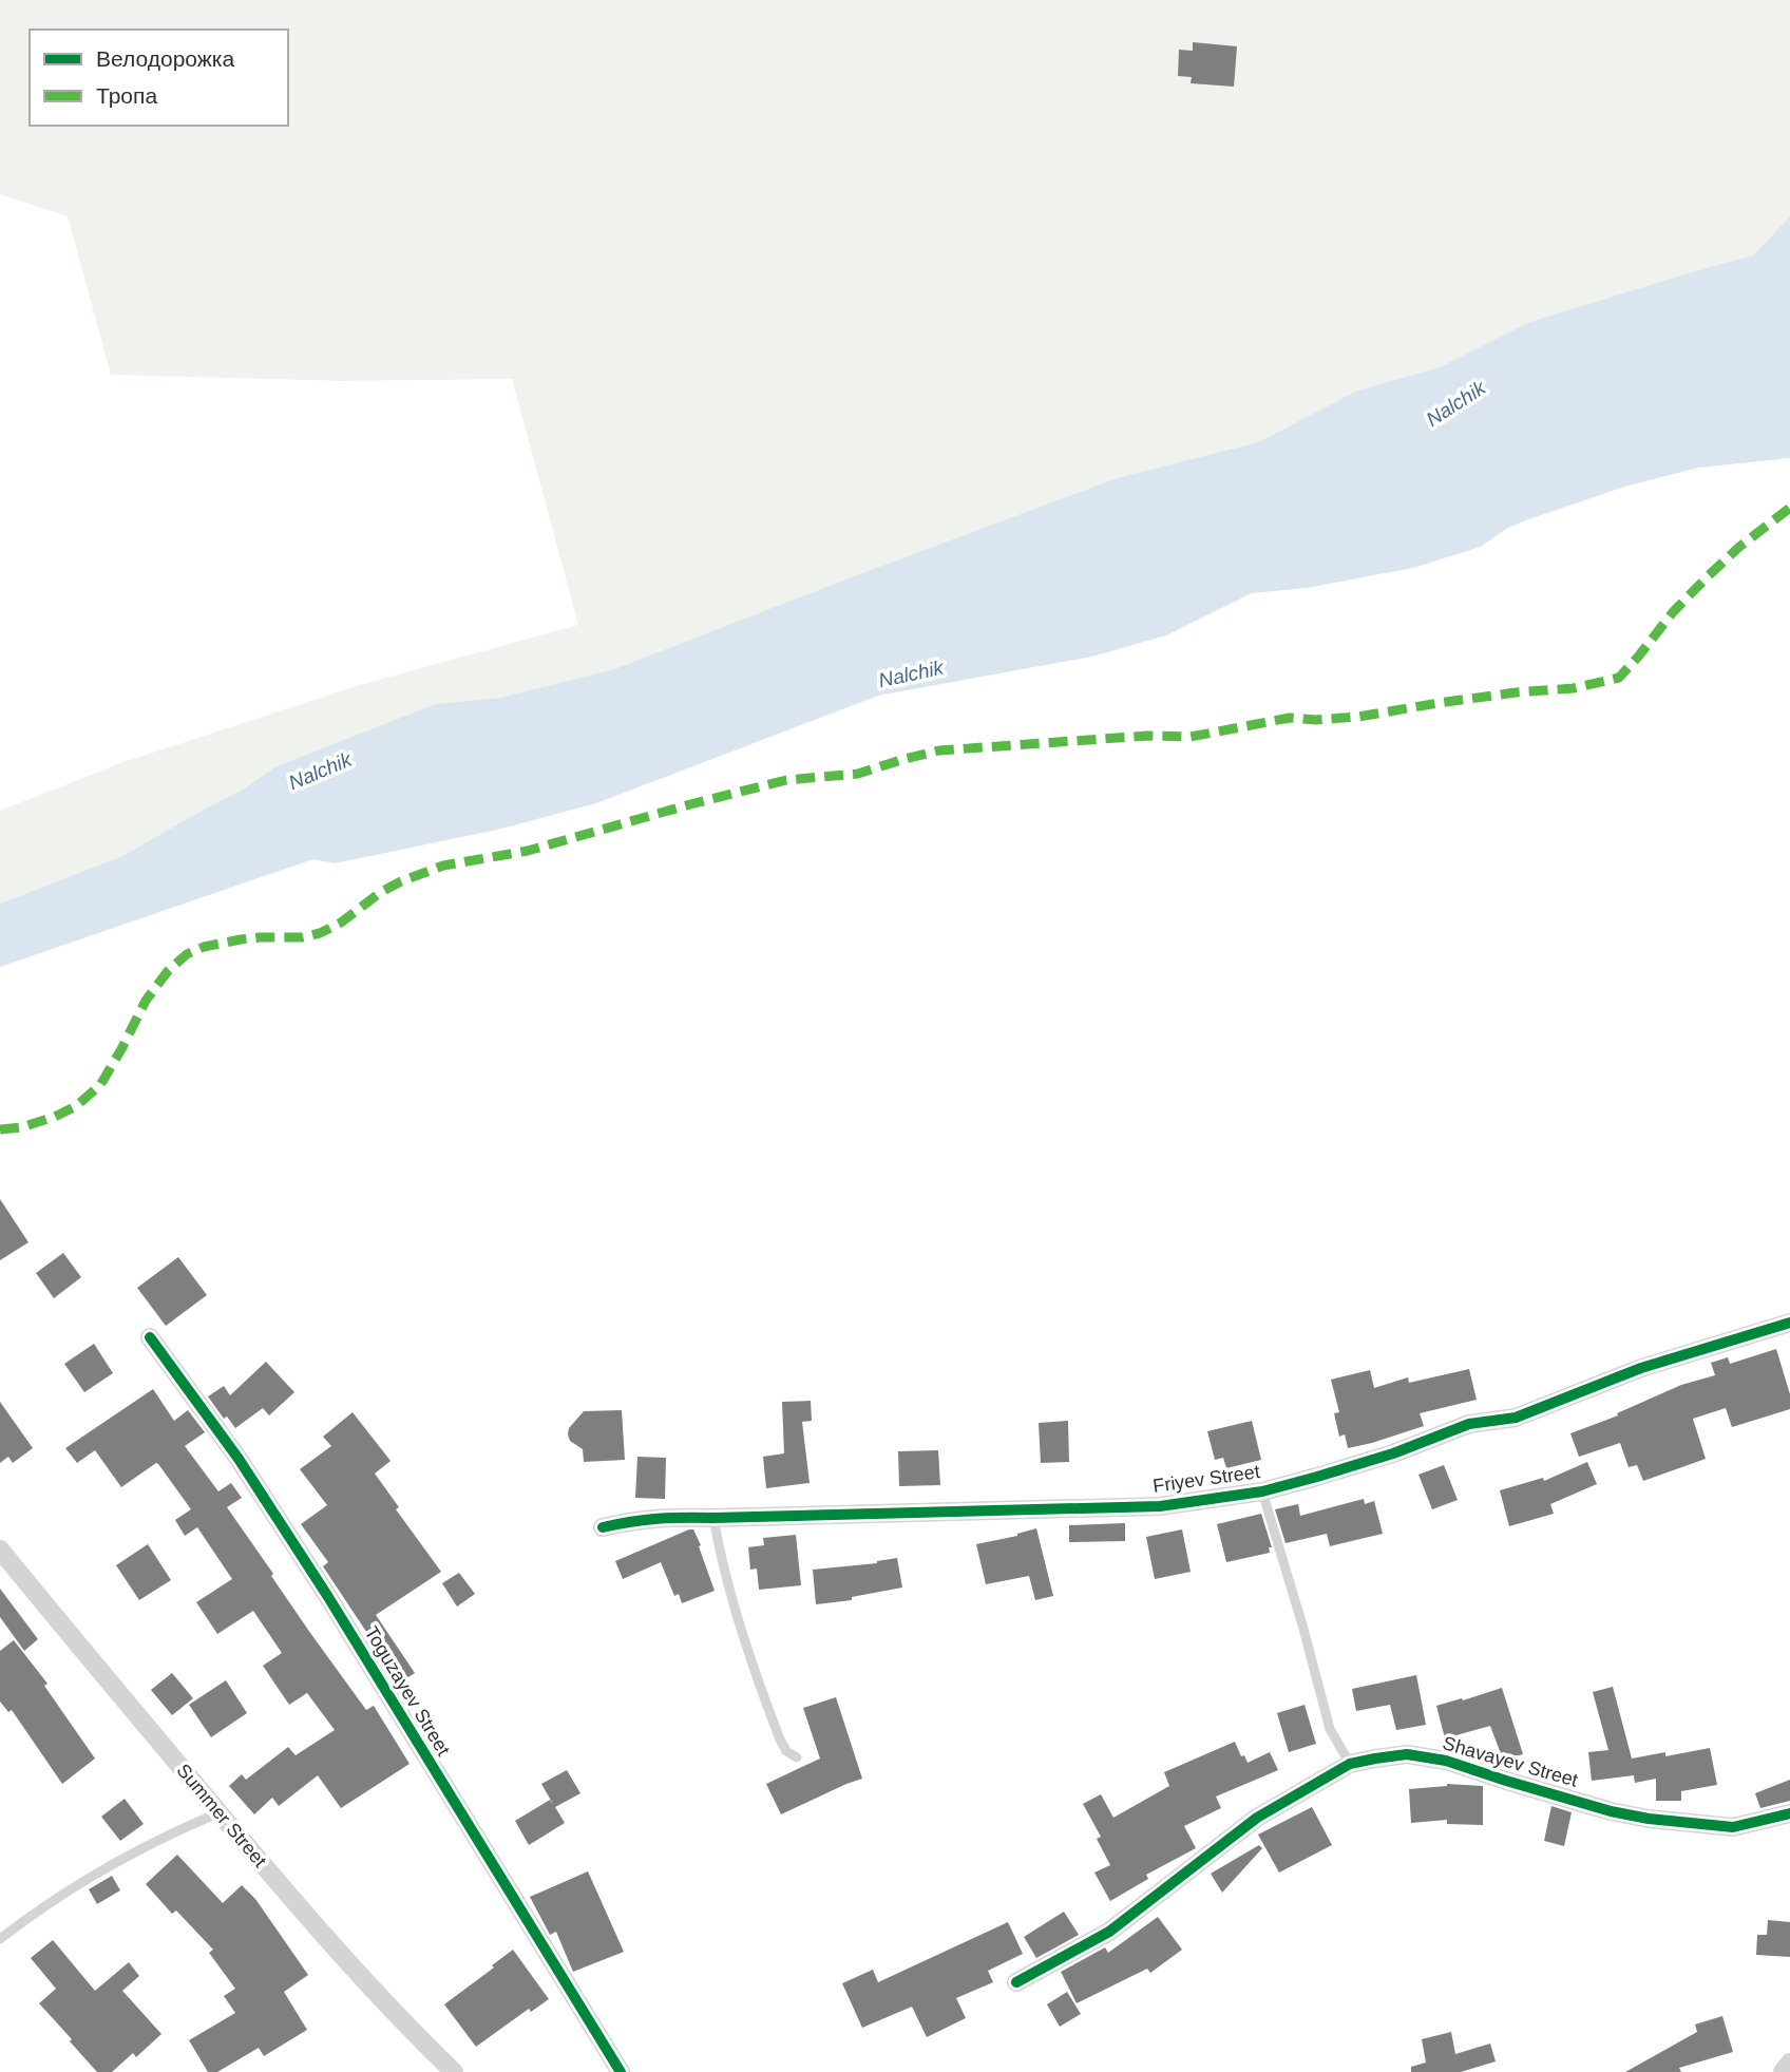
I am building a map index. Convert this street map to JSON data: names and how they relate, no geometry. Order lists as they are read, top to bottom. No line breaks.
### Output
{"streets":{"street":["Friyev Street","Toguzayev Street","Shavayev Street","Summer Street"]},"water":["Nalchik"],"legend":["Велодорожка","Тропа"]}
